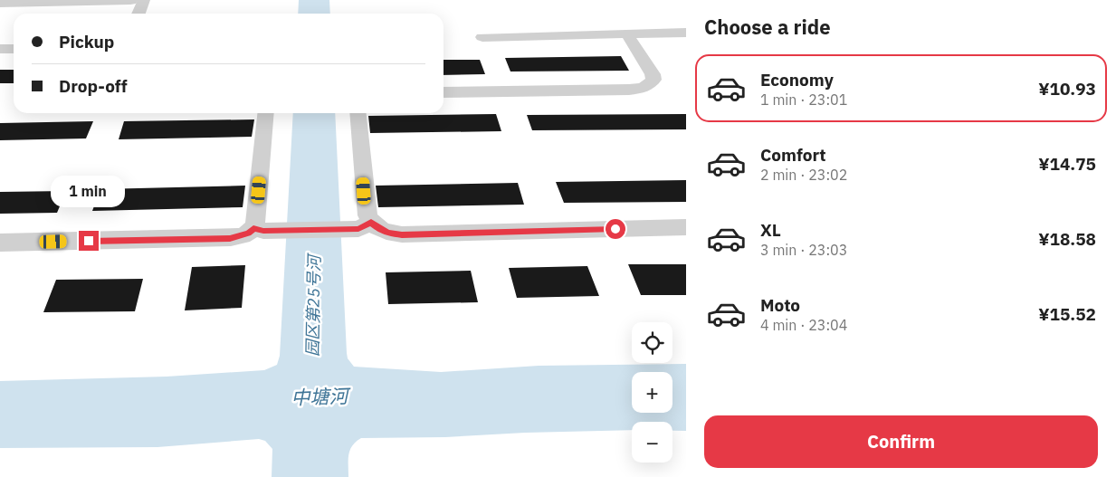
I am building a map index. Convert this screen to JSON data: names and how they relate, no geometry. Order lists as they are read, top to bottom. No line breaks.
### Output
{"water":["园区第25号河","中塘河"],"page":{"heading":"Choose a ride","banner":["Pickup","Drop-off"],"list":[{"name":"Economy","note":"1 min · 23:01","value":"¥10.93"},{"name":"Comfort","note":"2 min · 23:02","value":"¥14.75"},{"name":"XL","note":"3 min · 23:03","value":"¥18.58"},{"name":"Moto","note":"4 min · 23:04","value":"¥15.52"}],"bubble":"1 min","map_buttons":["+","−"],"buttons":"Confirm"}}
